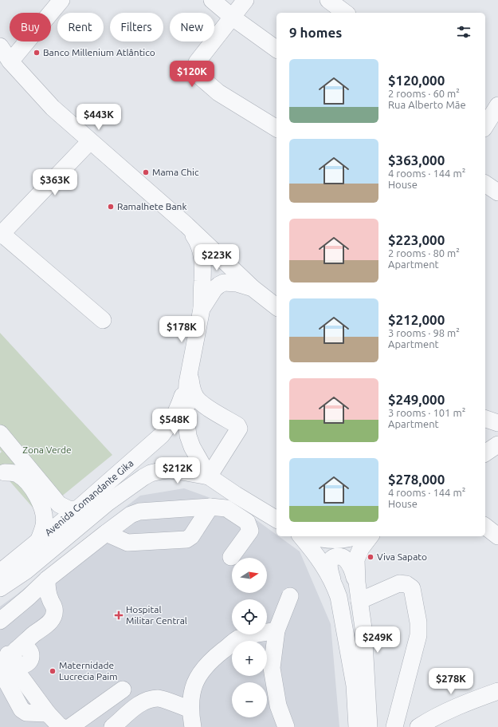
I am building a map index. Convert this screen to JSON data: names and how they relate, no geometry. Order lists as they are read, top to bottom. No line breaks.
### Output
{"streets":{"street":["Avenida Comandante Gika"]},"parks":["Zona Verde"],"places":{"other":["Banco Millenium Atlântico","Mama Chic","Ramalhete Bank","Viva Sapato","Maternidade Lucrecia Paim"],"health":["Hospital Militar Central"]},"north":"right","page":{"chip":["Buy","Rent","Filters","New"],"heading":"9 homes","list":[{"name":"$120,000","note":"2 rooms · 60 m² · Rua Alberto Mãe"},{"name":"$363,000","note":"4 rooms · 144 m² · House"},{"name":"$223,000","note":"2 rooms · 80 m² · Apartment"},{"name":"$212,000","note":"3 rooms · 98 m² · Apartment"},{"name":"$249,000","note":"3 rooms · 101 m² · Apartment"},{"name":"$278,000","note":"4 rooms · 144 m² · House"}],"price":["$120K","$443K","$363K","$223K","$178K","$548K","$212K","$249K","$278K"],"map_buttons":["+","−"]}}
